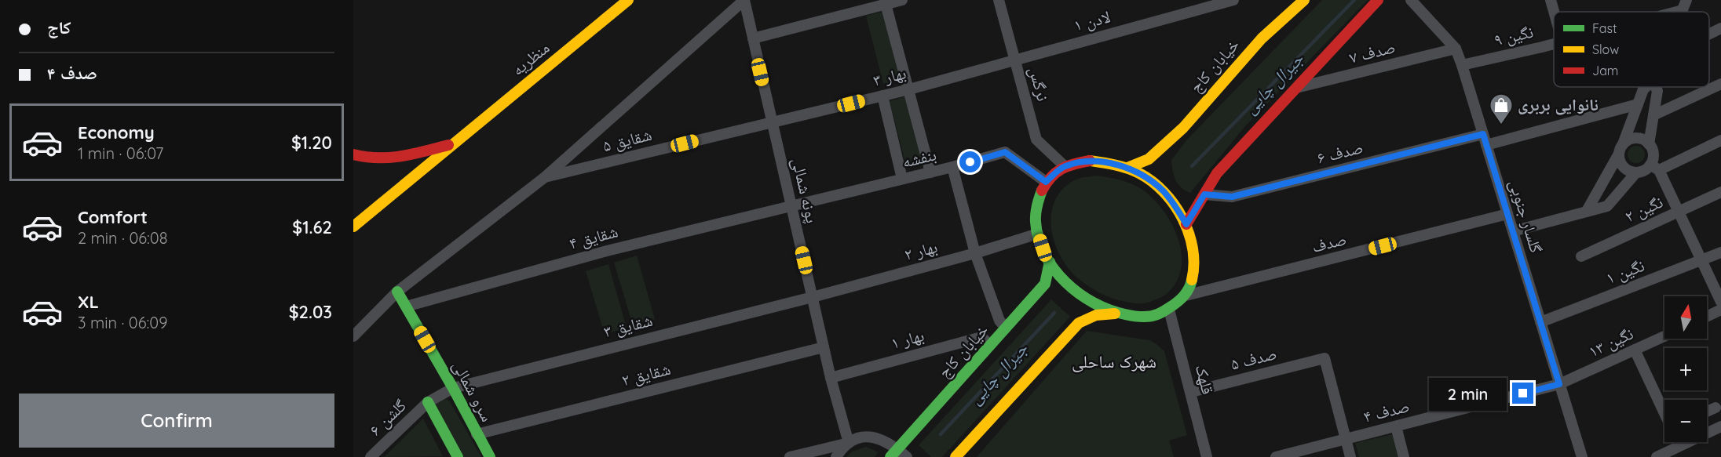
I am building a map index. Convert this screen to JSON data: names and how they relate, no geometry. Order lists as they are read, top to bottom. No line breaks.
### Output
{"streets":{"main road":["منظریه","خیابان کاج","سرو شمالی"],"street":["لادن ۱","نگین ۹","صدف ۷","بهار ۳","نرگس","شقایق ۵","صدف ۶","بنفشه","پونه شمالی","نگین ۲","گلسار جنوبی","شقایق ۴","صدف","بهار ۲","نگین ۱","شقایق ۳","بهار ۱","نگین ۱۳","صدف ۵","شقایق ۲","قلهک","صدف ۴","گلشن ۶"]},"crossings":[["لادن ۱","بهار ۳"],["لادن ۱","نرگس"],["نگین ۹","گلسار جنوبی"],["صدف ۷","گلسار جنوبی"],["خیابان کاج","نرگس"],["خیابان کاج","بنفشه"],["خیابان کاج","صدف"],["خیابان کاج","بهار ۲"],["خیابان کاج","بهار ۱"],["خیابان کاج","قلهک"],["بهار ۳","نرگس"],["بهار ۳","شقایق ۵"],["بهار ۳","پونه شمالی"],["نرگس","بنفشه"],["نرگس","صدف"],["نرگس","بهار ۲"],["نرگس","قلهک"],["شقایق ۵","پونه شمالی"],["صدف ۶","گلسار جنوبی"],["بنفشه","پونه شمالی"],["بنفشه","شقایق ۴"],["بنفشه","صدف"],["بنفشه","بهار ۲"],["بنفشه","قلهک"],["پونه شمالی","شقایق ۴"],["پونه شمالی","بهار ۲"],["پونه شمالی","شقایق ۳"],["پونه شمالی","بهار ۱"],["پونه شمالی","شقایق ۲"],["گلسار جنوبی","صدف"],["گلسار جنوبی","نگین ۱"],["گلسار جنوبی","نگین ۱۳"],["گلسار جنوبی","صدف ۴"],["شقایق ۴","سرو شمالی"],["صدف","بهار ۲"],["صدف","قلهک"],["بهار ۲","شقایق ۳"],["بهار ۲","قلهک"],["شقایق ۳","سرو شمالی"],["شقایق ۳","گلشن ۶"],["نگین ۱۳","صدف ۴"],["صدف ۵","قلهک"],["صدف ۵","صدف ۴"],["شقایق ۲","سرو شمالی"]],"districts":["شهرک ساحلی"],"water":["جیرال چایی"],"places":{"shop":["نانوایی بربری"]},"legend":["Fast","Slow","Jam"],"north":"top","page":{"banner":["کاج","صدف ۴"],"list":[{"name":"Economy","note":"1 min · 06:07","value":"$1.20"},{"name":"Comfort","note":"2 min · 06:08","value":"$1.62"},{"name":"XL","note":"3 min · 06:09","value":"$2.03"}],"map_buttons":["+","−"],"bubble":"2 min","buttons":"Confirm"}}
